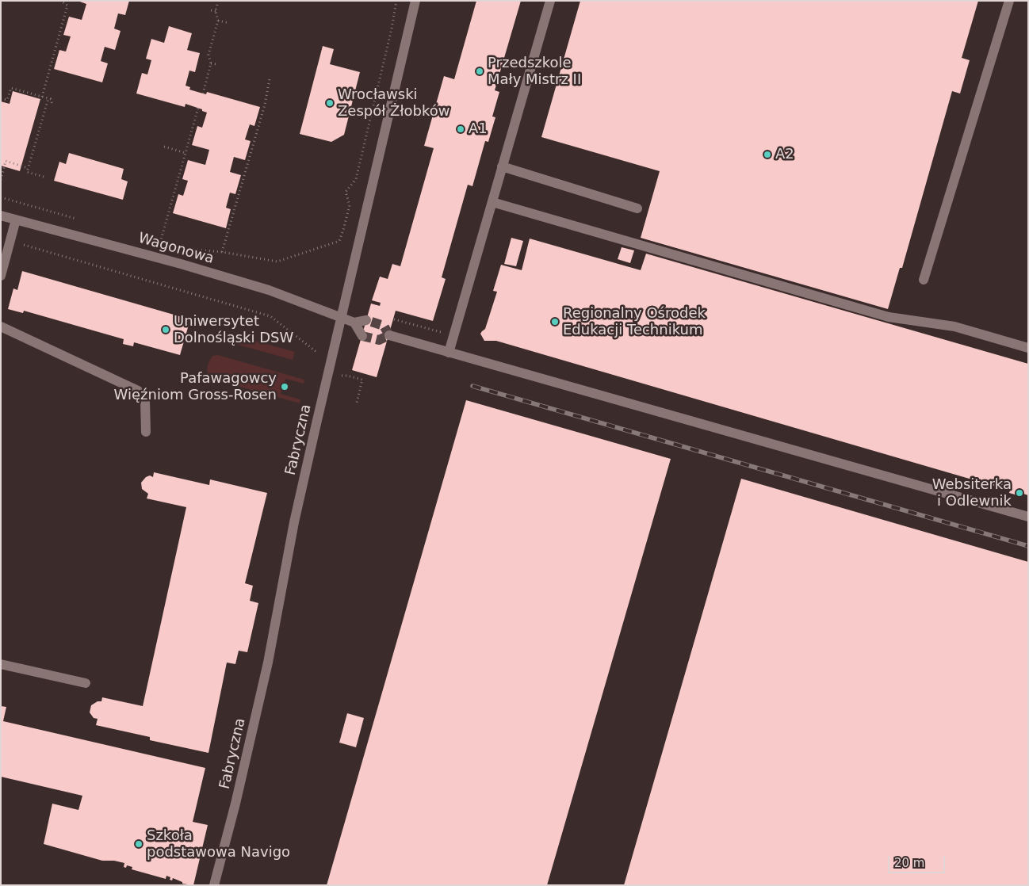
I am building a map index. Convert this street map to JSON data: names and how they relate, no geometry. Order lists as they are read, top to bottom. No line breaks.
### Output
{"streets":{"street":["Wagonowa","Fabryczna"]},"crossings":[["Wagonowa","Fabryczna"]],"places":["Przedszkole Mały Mistrz II","Wrocławski Zespół Żłobków","A1","A2","Regionalny Ośrodek Edukacji Technikum","Uniwersytet Dolnośląski DSW","Pafawagowcy Więźniom Gross-Rosen","Websiterka i Odlewnik","Szkoła podstawowa Navigo"],"scale_bar":"20 m"}
